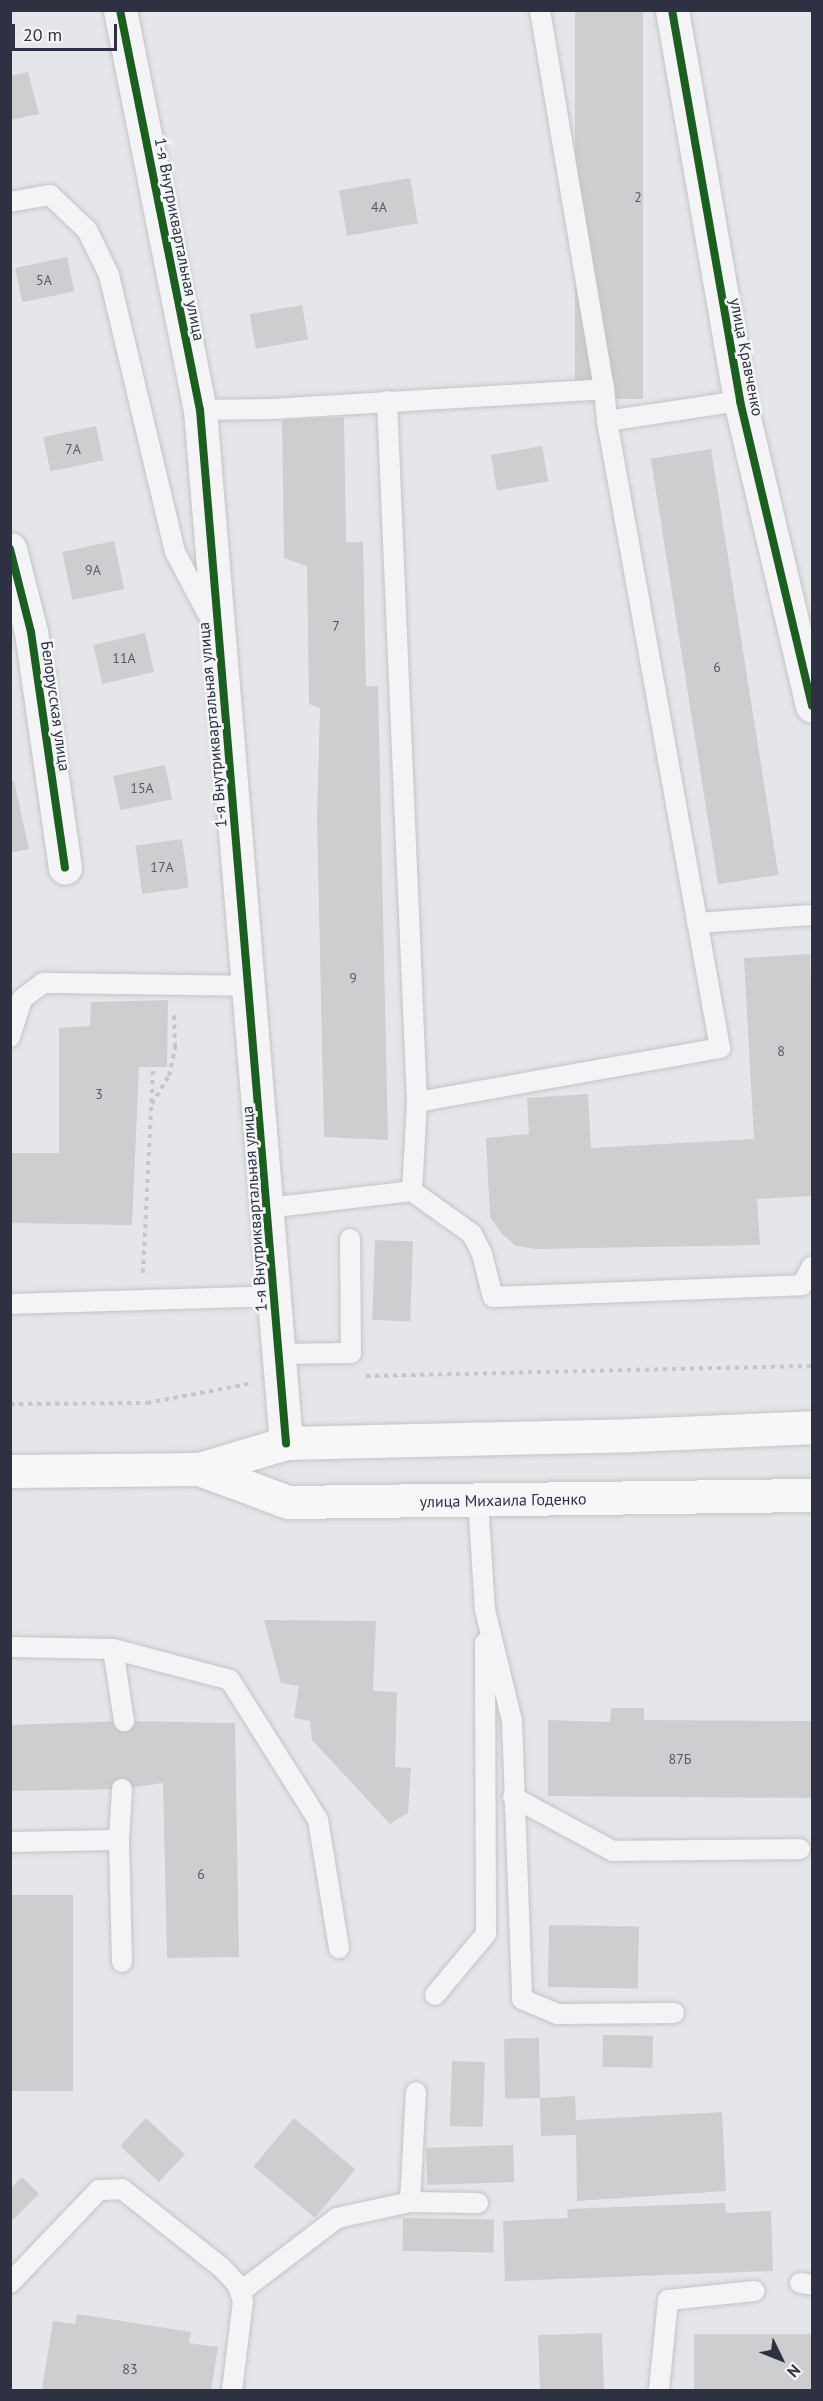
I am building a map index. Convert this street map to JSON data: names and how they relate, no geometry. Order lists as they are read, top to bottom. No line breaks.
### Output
{"streets":{"main road":["улица Михаила Годенко"],"street":["1-я Внутриквартальная улица","улица Кравченко","Белорусская улица"]},"crossings":[["1-я Внутриквартальная улица","улица Михаила Годенко"]],"house_numbers":["2","4А","5А","7А","9А","7","11А","6","15А","17А","9","8","3","87Б","6","83"],"scale_bar":"20 m","north":"bottom right"}
